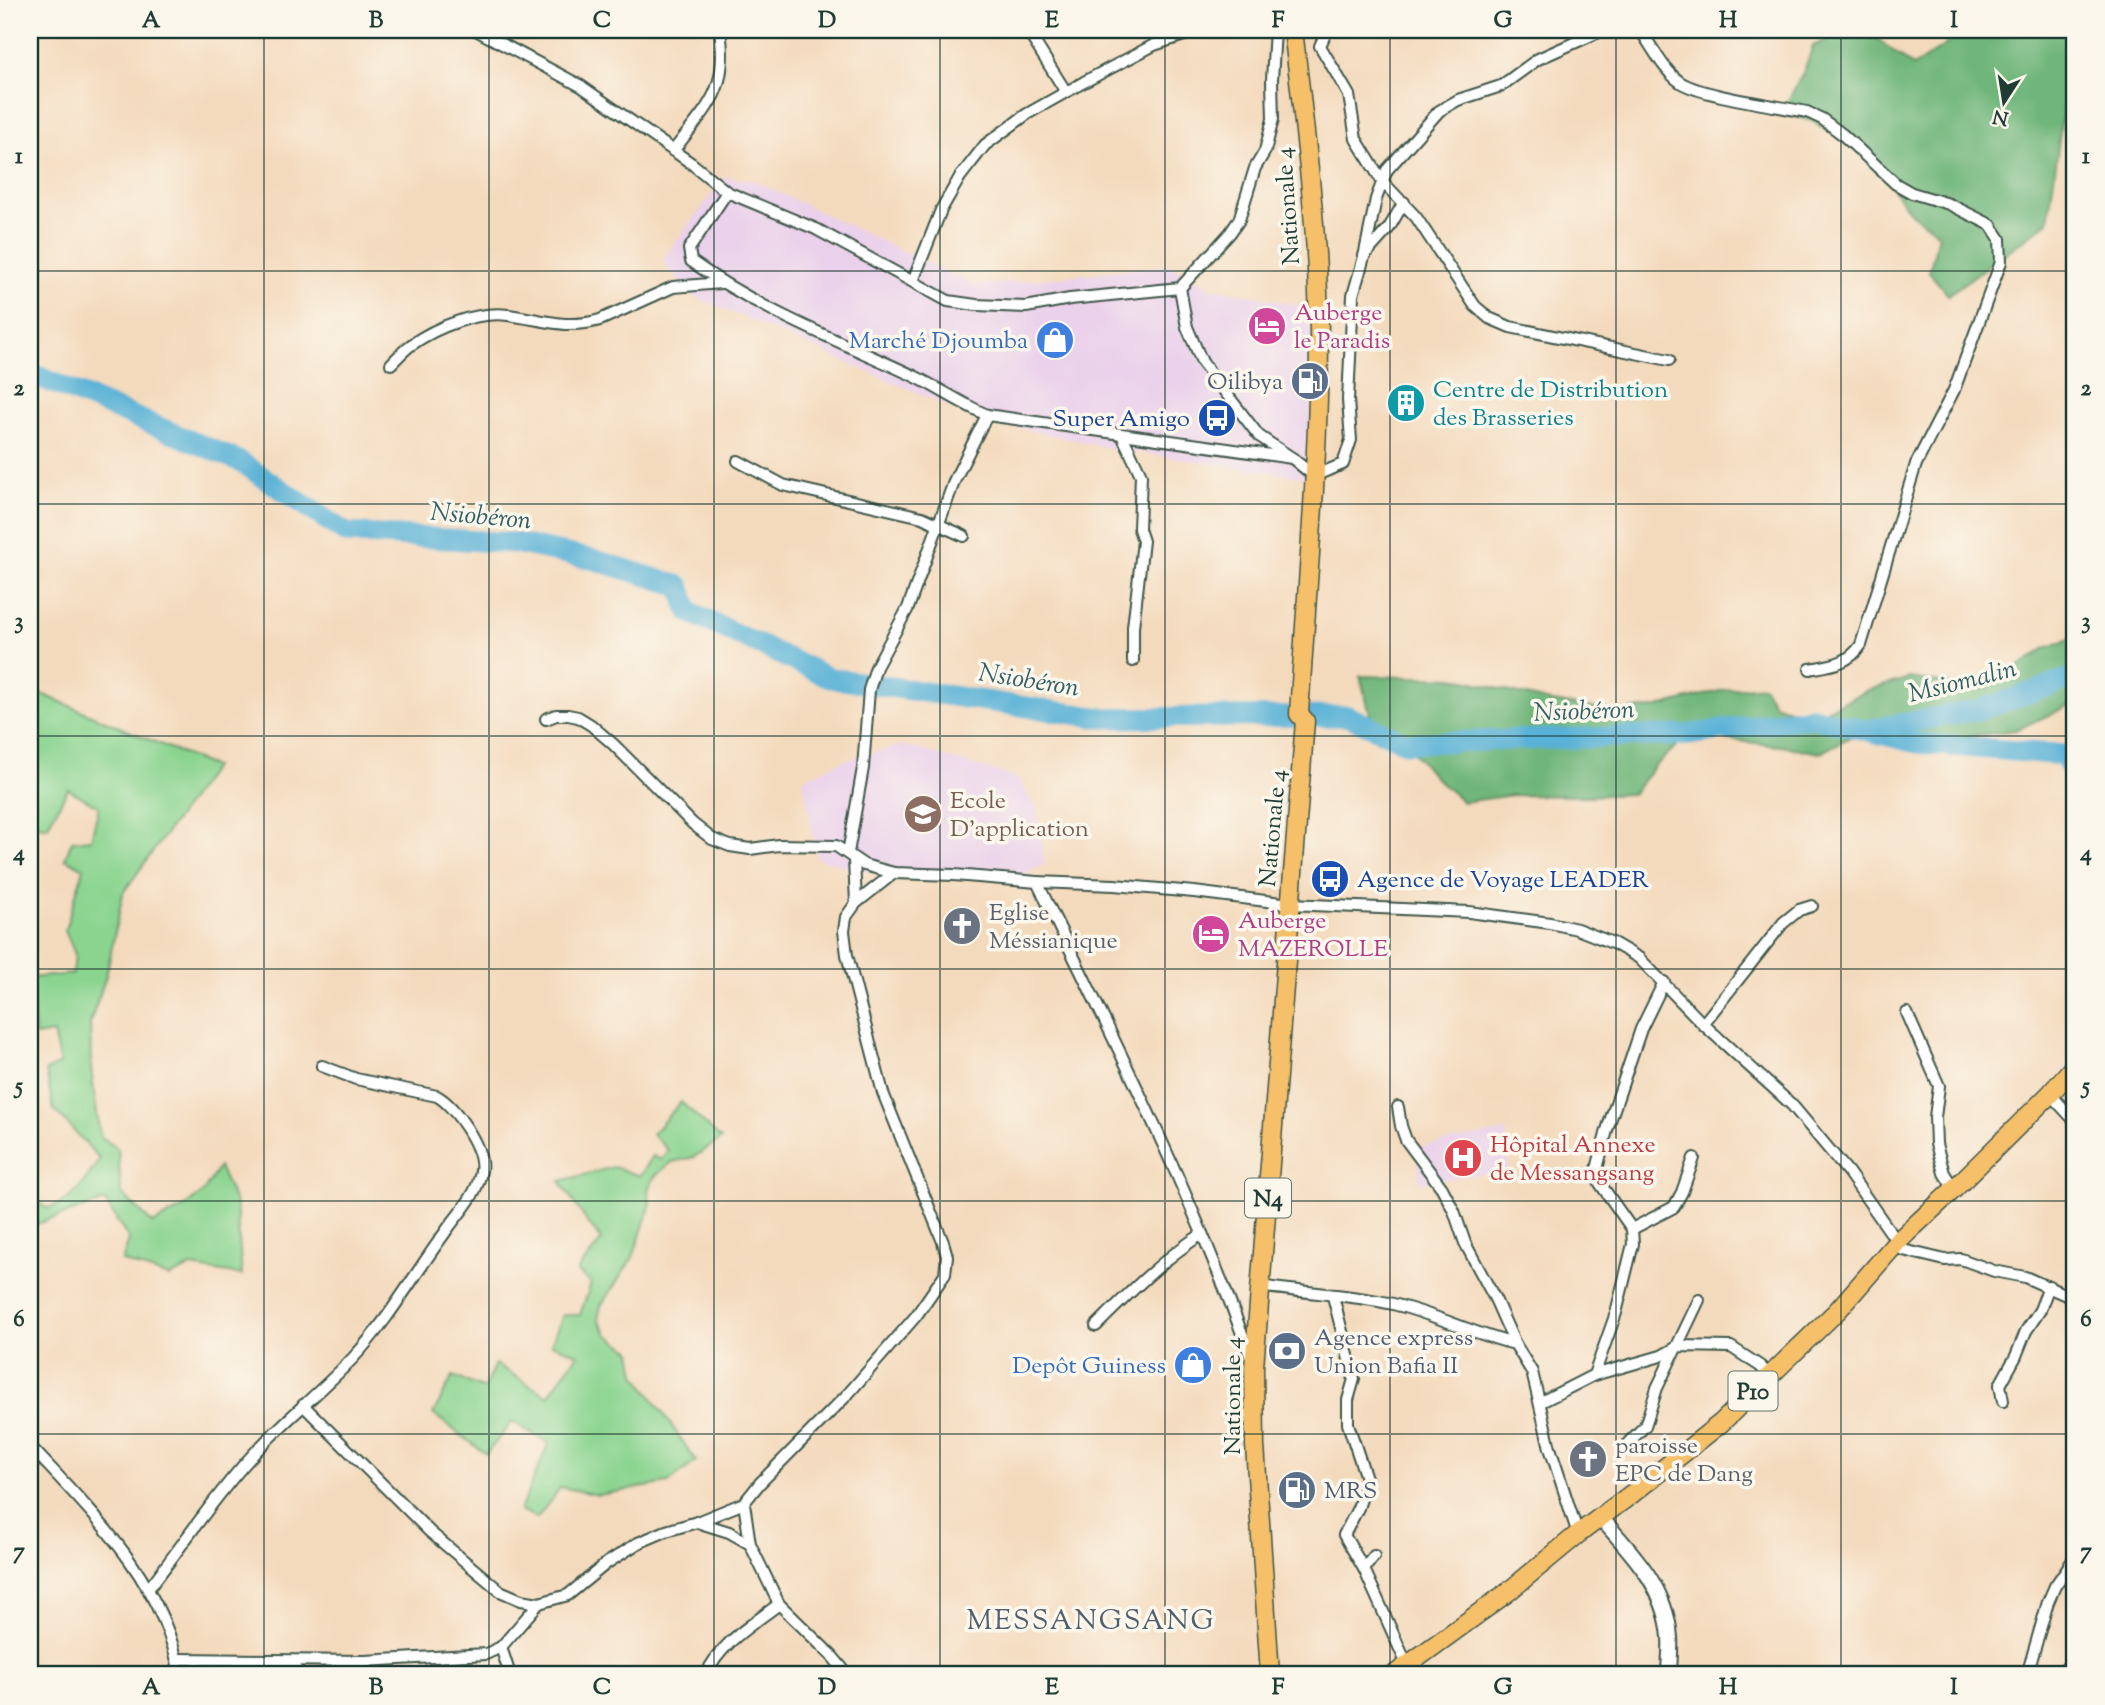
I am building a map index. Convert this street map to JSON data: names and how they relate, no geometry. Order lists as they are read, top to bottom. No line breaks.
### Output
{"streets":{"main road":["Nationale 4","N4","P10"]},"districts":["MESSANGSANG"],"water":["Nsiobéron","Msiomalin"],"places":{"hotel":["Auberge le Paradis","Auberge MAZEROLLE"],"shop":["Marché Djoumba","Depôt Guiness"],"fuel station":["Oilibya","MRS"],"building":["Centre de Distribution des Brasseries"],"bus stop":["Super Amigo","Agence de Voyage LEADER"],"school or university":["Ecole D'application"],"church":["Eglise Méssianique","paroisse EPC de Dang"],"hospital":["Hôpital Annexe de Messangsang"],"bank":["Agence express Union Bafia II"]},"north":"bottom","grid":{"columns":["A","B","C","D","E","F","G","H","I"],"rows":["1","2","3","4","5","6","7"]}}
